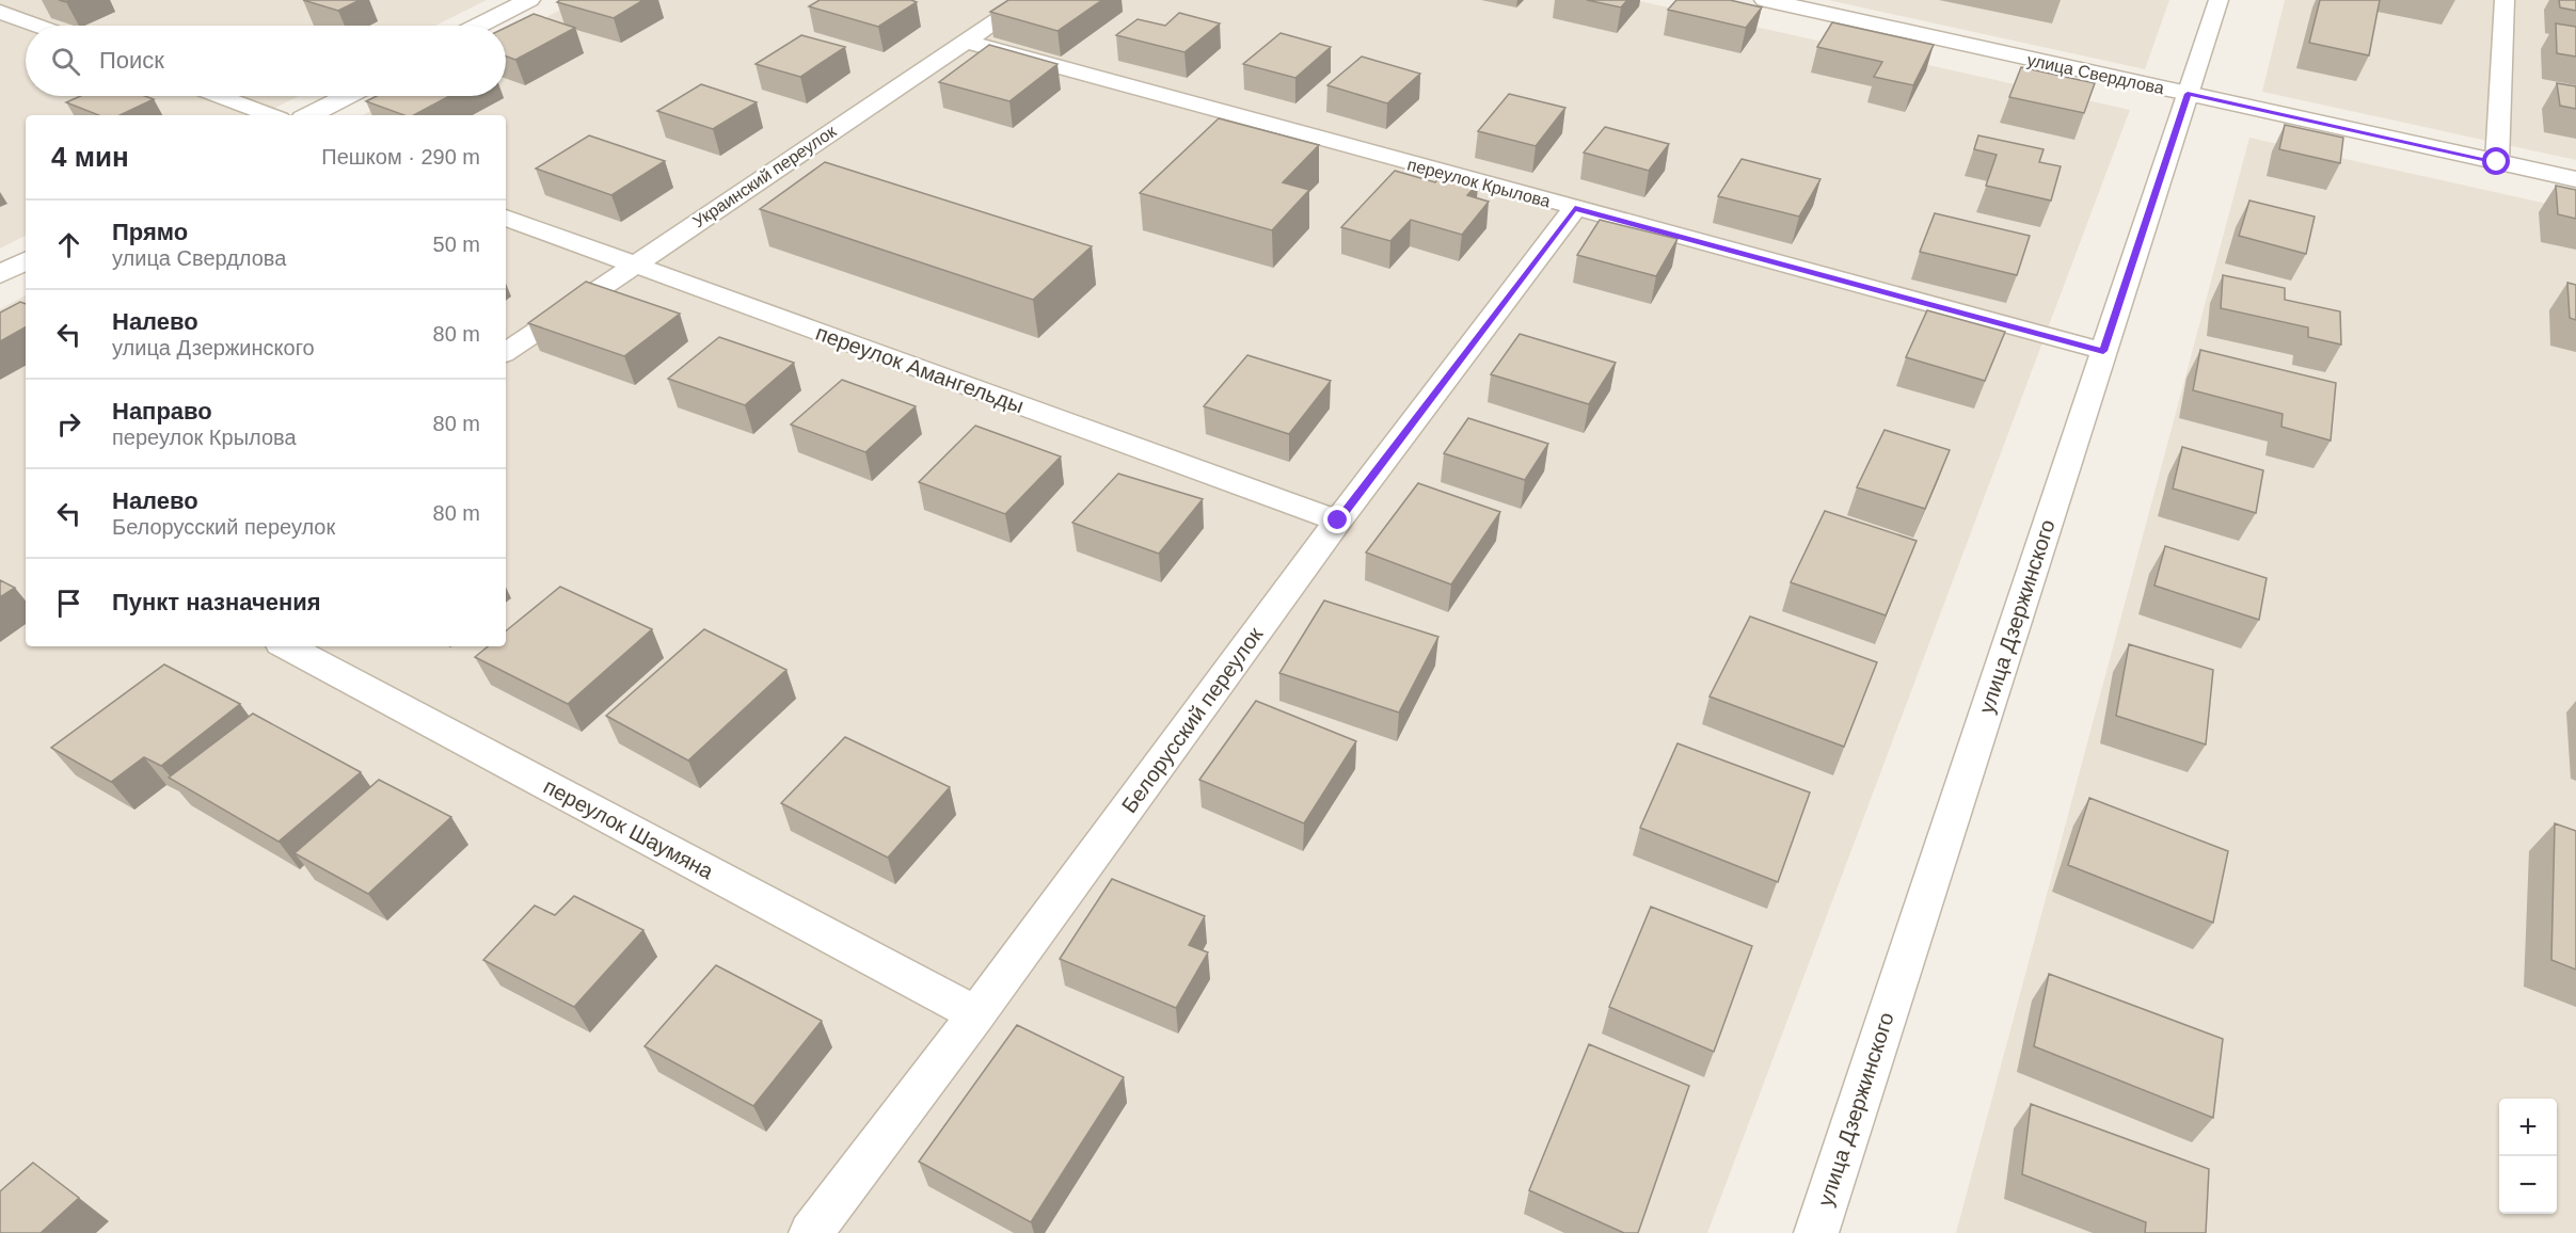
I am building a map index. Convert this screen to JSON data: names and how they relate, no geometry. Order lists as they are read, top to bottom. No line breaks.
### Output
{"streets":{"street":["улица Свердлова"],"lane":["Украинский переулок","переулок Крылова","переулок Амангельды","улица Дзержинского","Белорусский переулок","переулок Шаумяна"]},"crossings":[["улица Свердлова","улица Дзержинского"],["Украинский переулок","переулок Крылова"],["Украинский переулок","переулок Амангельды"],["переулок Крылова","улица Дзержинского"],["переулок Крылова","Белорусский переулок"],["переулок Амангельды","Белорусский переулок"],["Белорусский переулок","переулок Шаумяна"]],"page":{"search":"Поиск","heading":["4 мин","Пешком · 290 m"],"list":[["Прямо","улица Свердлова","50 m"],["Налево","улица Дзержинского","80 m"],["Направо","переулок Крылова","80 m"],["Налево","Белорусский переулок","80 m"],"Пункт назначения"],"map_buttons":["+","−"]}}
